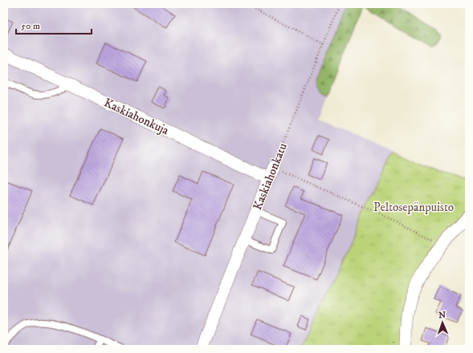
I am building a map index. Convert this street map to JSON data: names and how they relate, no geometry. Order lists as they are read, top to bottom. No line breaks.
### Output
{"streets":{"street":["Kaskiahonkuja","Kaskiahonkatu"]},"crossings":[["Kaskiahonkuja","Kaskiahonkatu"]],"parks":["Peltosepänpuisto"],"scale_bar":"50 m","north":"top"}
